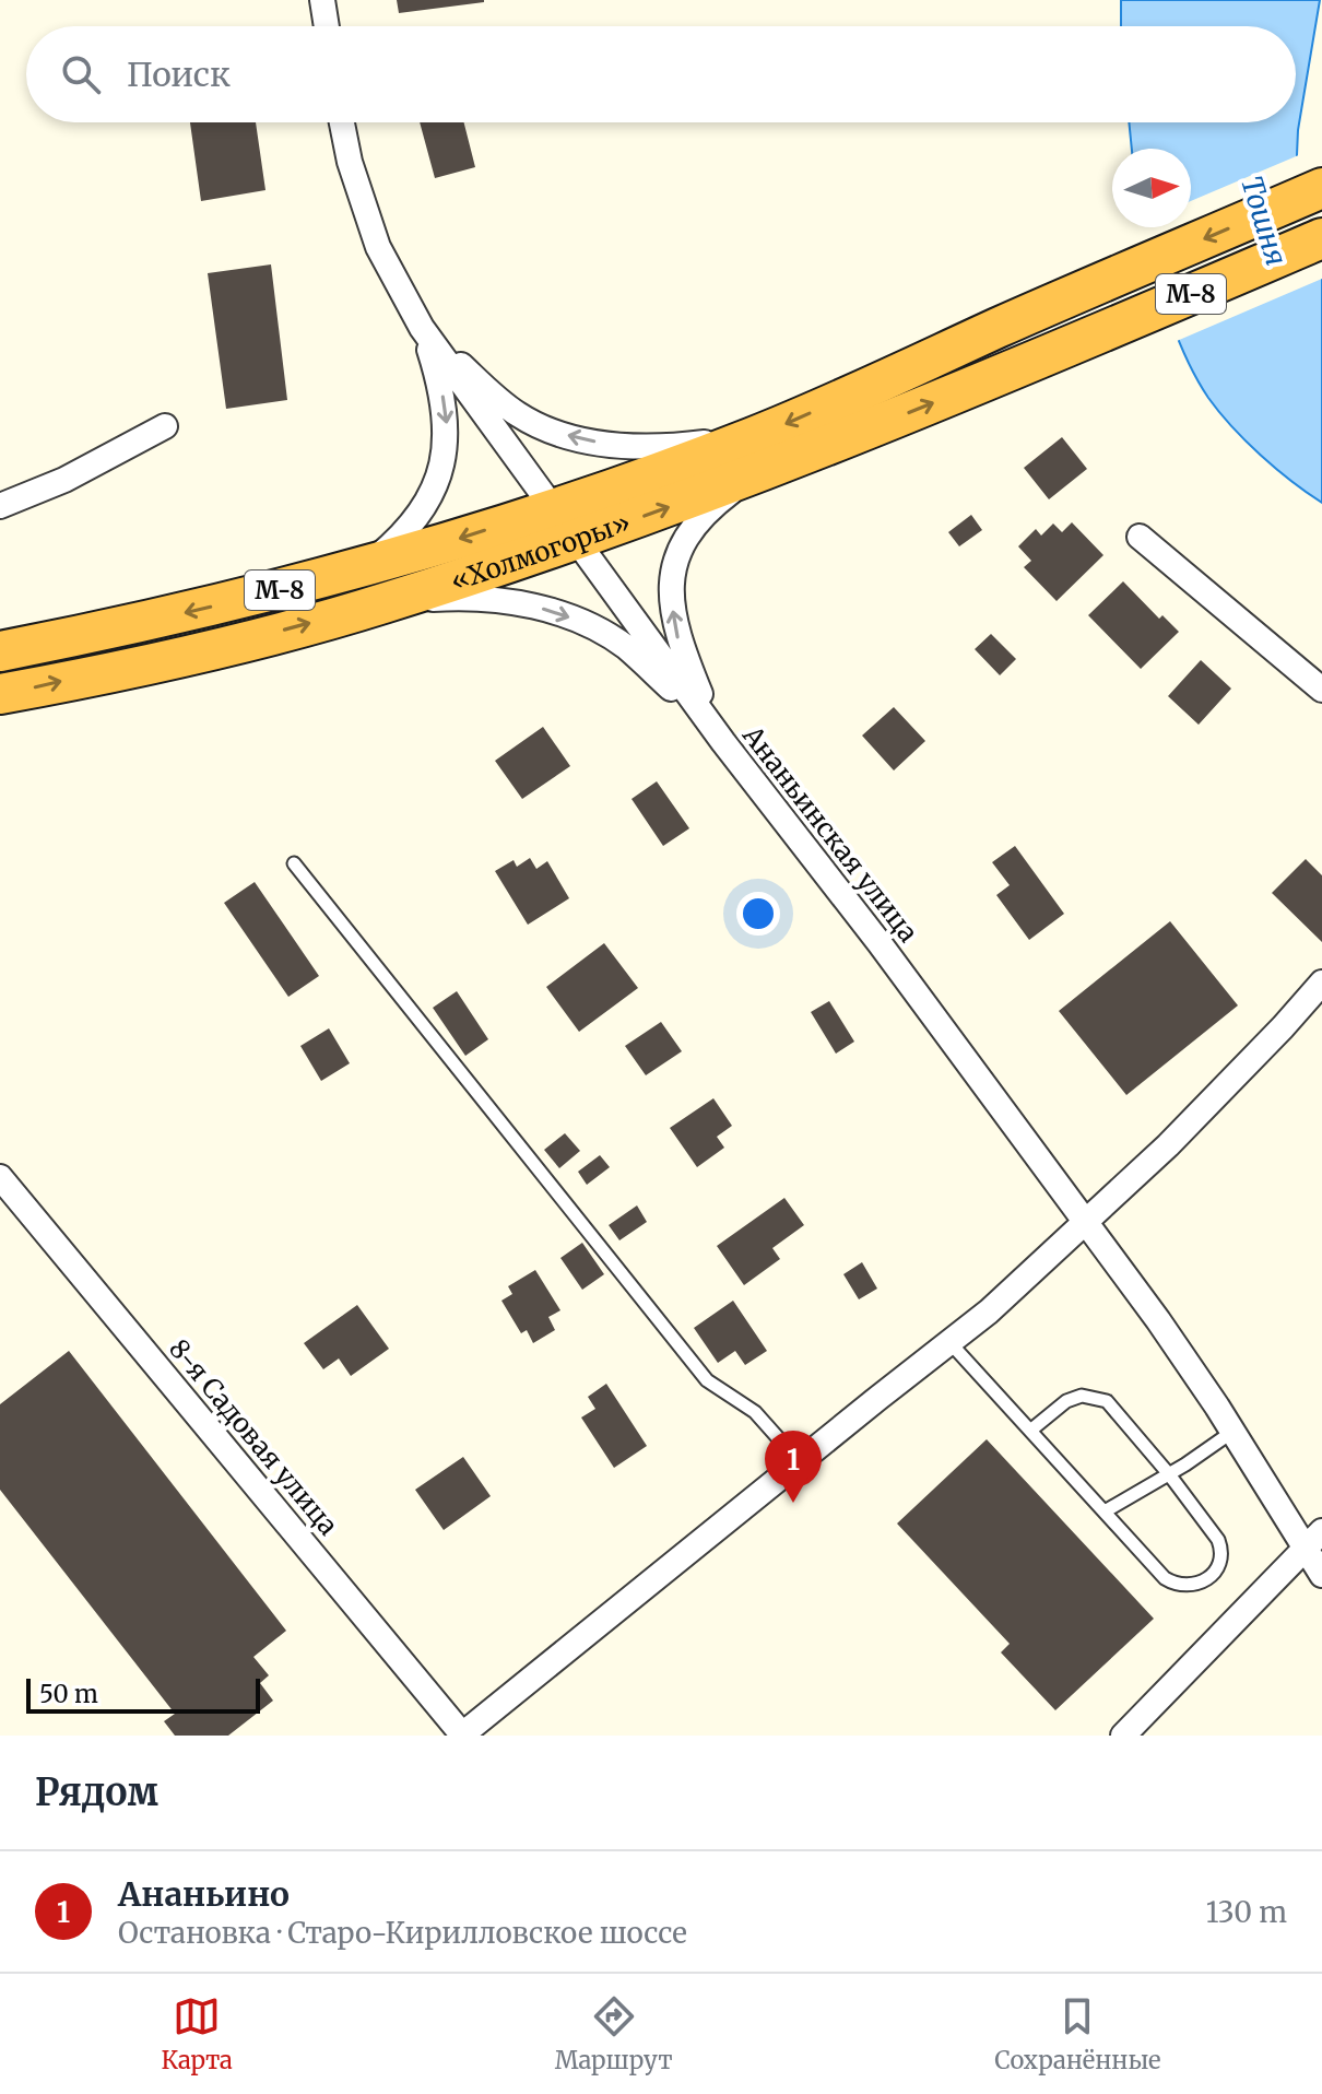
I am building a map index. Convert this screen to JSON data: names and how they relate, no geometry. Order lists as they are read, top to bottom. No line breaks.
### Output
{"streets":{"highway":["М-8","«Холмогоры»"],"street":["Ананьинская улица","8-я Садовая улица"]},"crossings":[["«Холмогоры»","Ананьинская улица"]],"water":["Тошня"],"scale_bar":"50 m","north":"right","page":{"search":"Поиск","pins":"1","scale":"50 m","heading":"Рядом","list":[{"mark":"1","name":"Ананьино","note":"Остановка · Старо-Кирилловское шоссе","value":"130 m"}],"nav":["Карта","Маршрут","Сохранённые"]}}
